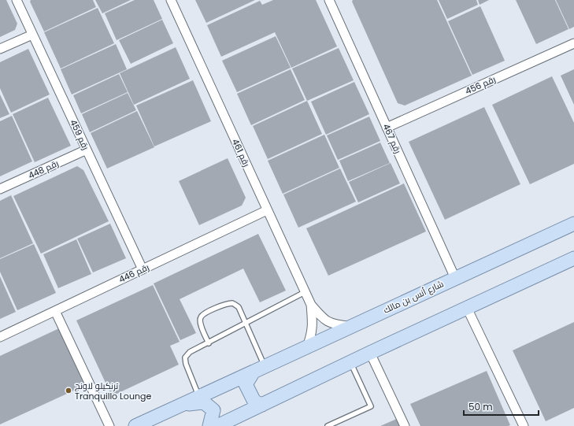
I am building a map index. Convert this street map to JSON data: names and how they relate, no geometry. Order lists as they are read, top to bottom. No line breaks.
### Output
{"streets":{"main road":["شارع أنس بن مالك"],"street":["رقم 456","رقم 459","رقم 467","رقم 461","رقم 448","رقم 446"]},"crossings":[["رقم 456","رقم 467"],["رقم 459","رقم 448"],["رقم 459","رقم 446"],["رقم 467","شارع أنس بن مالك"],["رقم 461","رقم 446"]],"places":["ترنكيلو لاونج Tranquillo Lounge"],"scale_bar":"50 m"}
